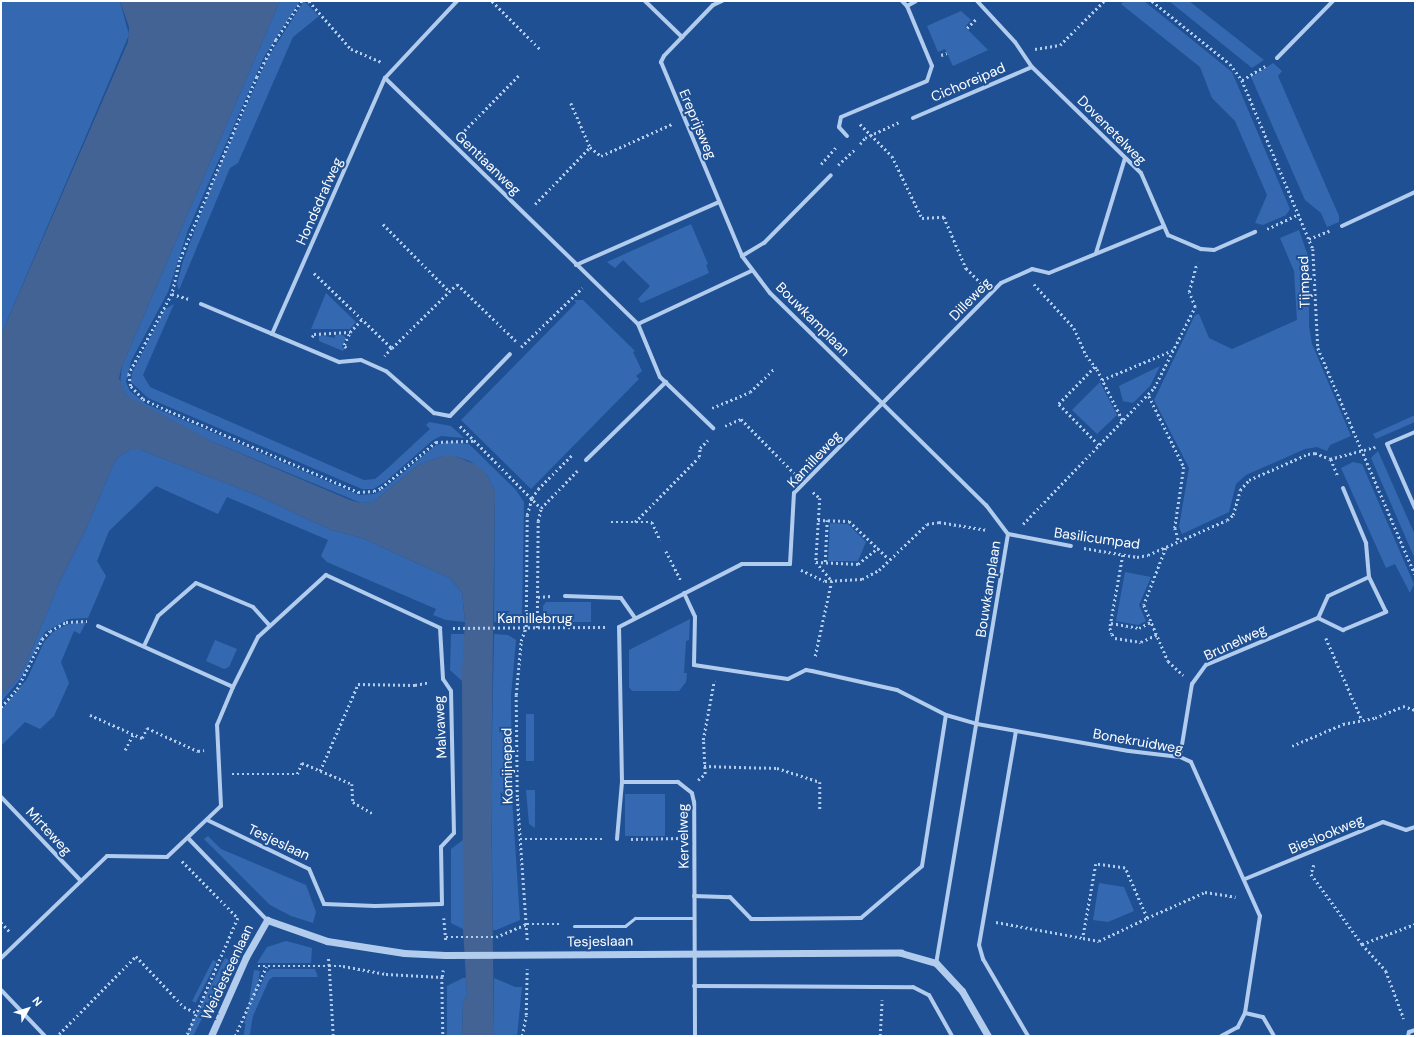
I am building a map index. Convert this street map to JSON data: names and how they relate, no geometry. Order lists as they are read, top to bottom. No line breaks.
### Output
{"streets":{"street":["Cichoreipad","Ereprijsweg","Dovenetelweg","Gentiaanweg","Hondsdrafweg","Dilleweg","Bouwkamplaan","Kamilleweg","Basilicumpad","Brunelweg","Malvaweg","Bonekruidweg","Mirteweg","Bieslookweg","Kervelweg","Tesjeslaan","Weidesteenlaan"],"path":["Tijmpad","Kamillebrug","Komijnepad"]},"crossings":[["Cichoreipad","Dovenetelweg"],["Ereprijsweg","Bouwkamplaan"],["Dovenetelweg","Dilleweg"],["Gentiaanweg","Hondsdrafweg"],["Tijmpad","Basilicumpad"],["Dilleweg","Bouwkamplaan"],["Dilleweg","Kamilleweg"],["Bouwkamplaan","Kamilleweg"],["Bouwkamplaan","Basilicumpad"],["Bouwkamplaan","Bonekruidweg"],["Bouwkamplaan","Tesjeslaan"],["Kamillebrug","Komijnepad"],["Brunelweg","Bonekruidweg"],["Malvaweg","Tesjeslaan"],["Bonekruidweg","Bieslookweg"],["Komijnepad","Tesjeslaan"],["Kervelweg","Tesjeslaan"],["Tesjeslaan","Weidesteenlaan"]],"north":"top right"}
